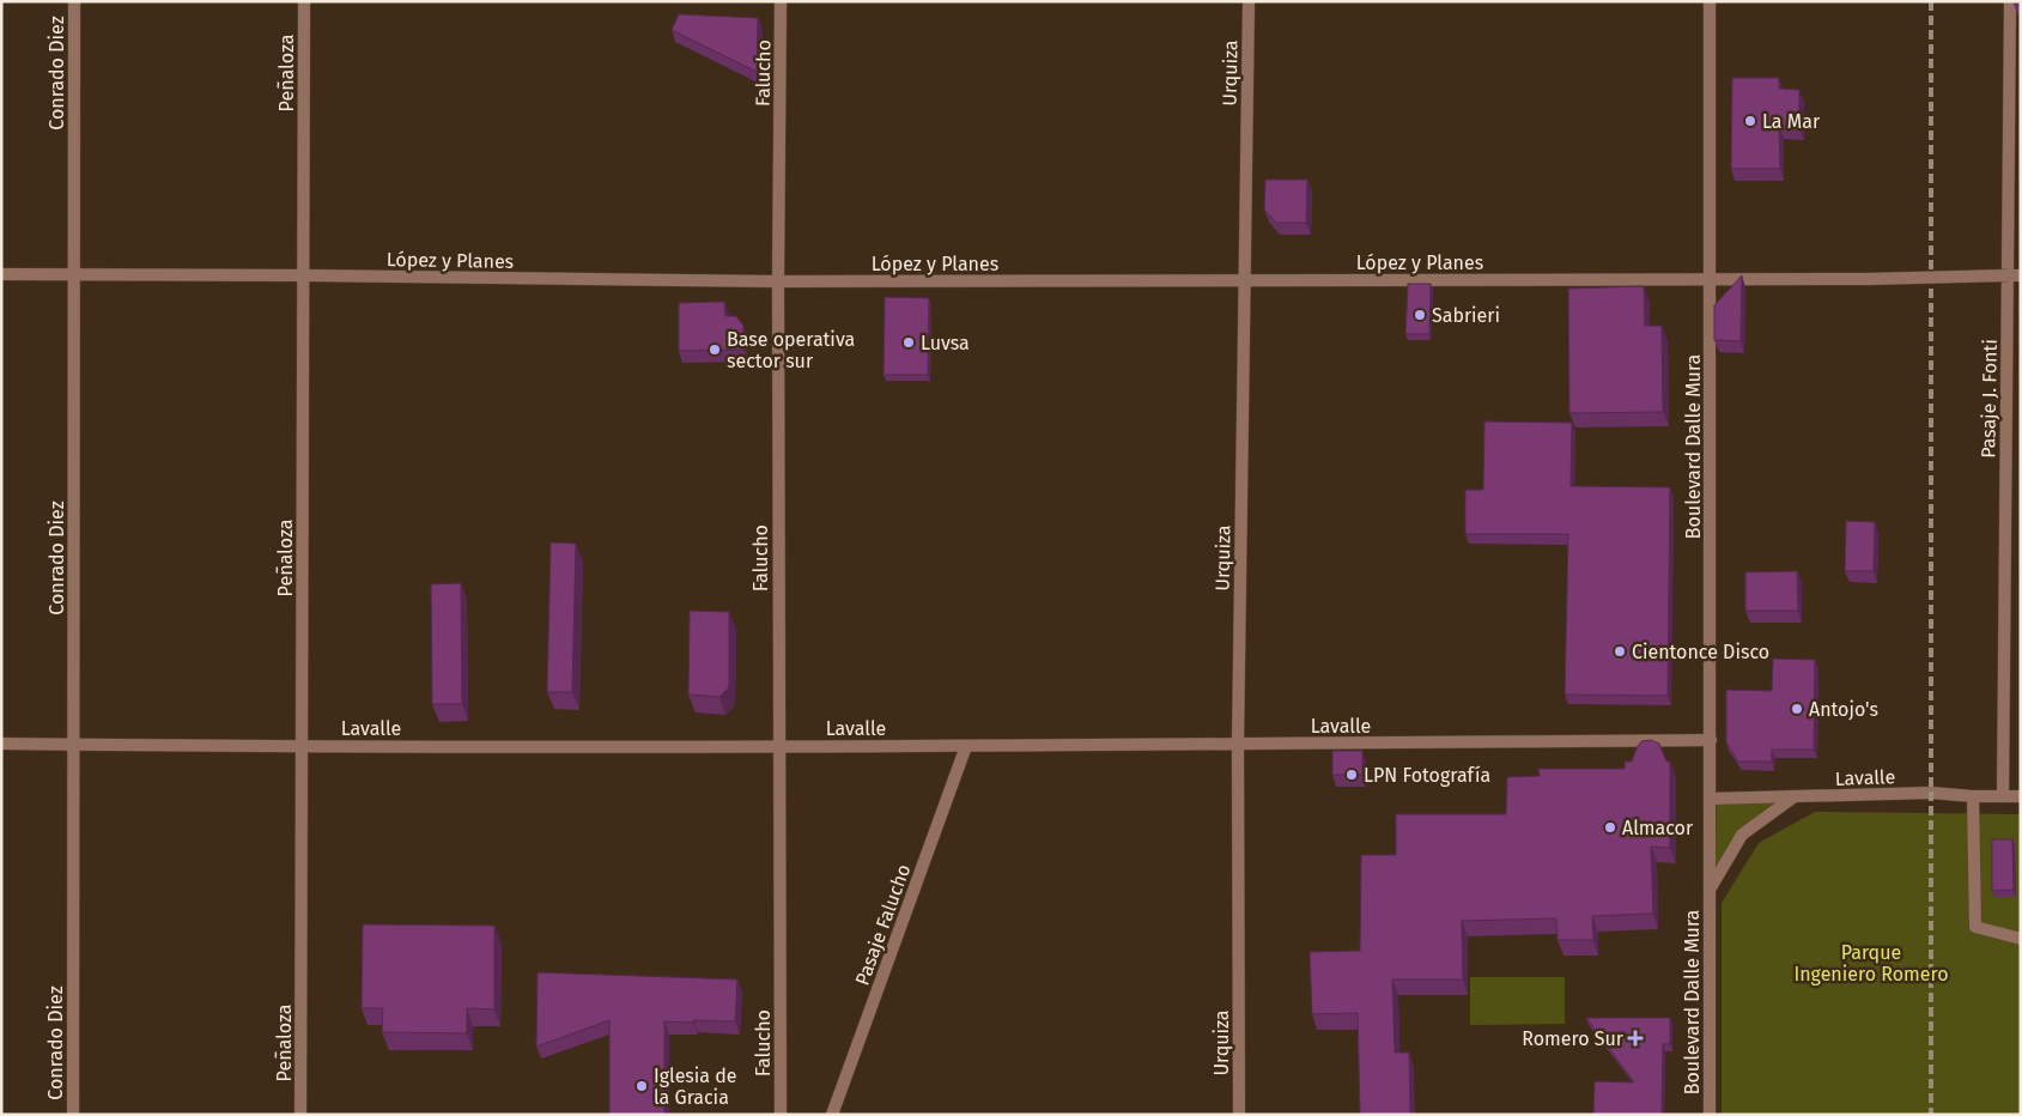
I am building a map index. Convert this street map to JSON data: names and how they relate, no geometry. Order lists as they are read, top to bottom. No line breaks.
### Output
{"streets":{"street":["Conrado Diez","Peñaloza","Falucho","Urquiza","López y Planes","Pasaje J. Fonti","Boulevard Dalle Mura","Lavalle","Pasaje Falucho"]},"crossings":[["Conrado Diez","López y Planes"],["Conrado Diez","Lavalle"],["Peñaloza","López y Planes"],["Peñaloza","Lavalle"],["Falucho","López y Planes"],["Falucho","Lavalle"],["Urquiza","López y Planes"],["Urquiza","Lavalle"],["López y Planes","Pasaje J. Fonti"],["López y Planes","Boulevard Dalle Mura"],["Pasaje J. Fonti","Lavalle"],["Boulevard Dalle Mura","Lavalle"],["Lavalle","Pasaje Falucho"]],"parks":["Parque Ingeniero Romero"],"places":{"other":["La Mar","Sabrieri","Luvsa","Base operativa sector sur","Cientonce Disco","Antojo's","LPN Fotografía","Almacor","Iglesia de la Gracia"],"health":["Romero Sur"]}}
